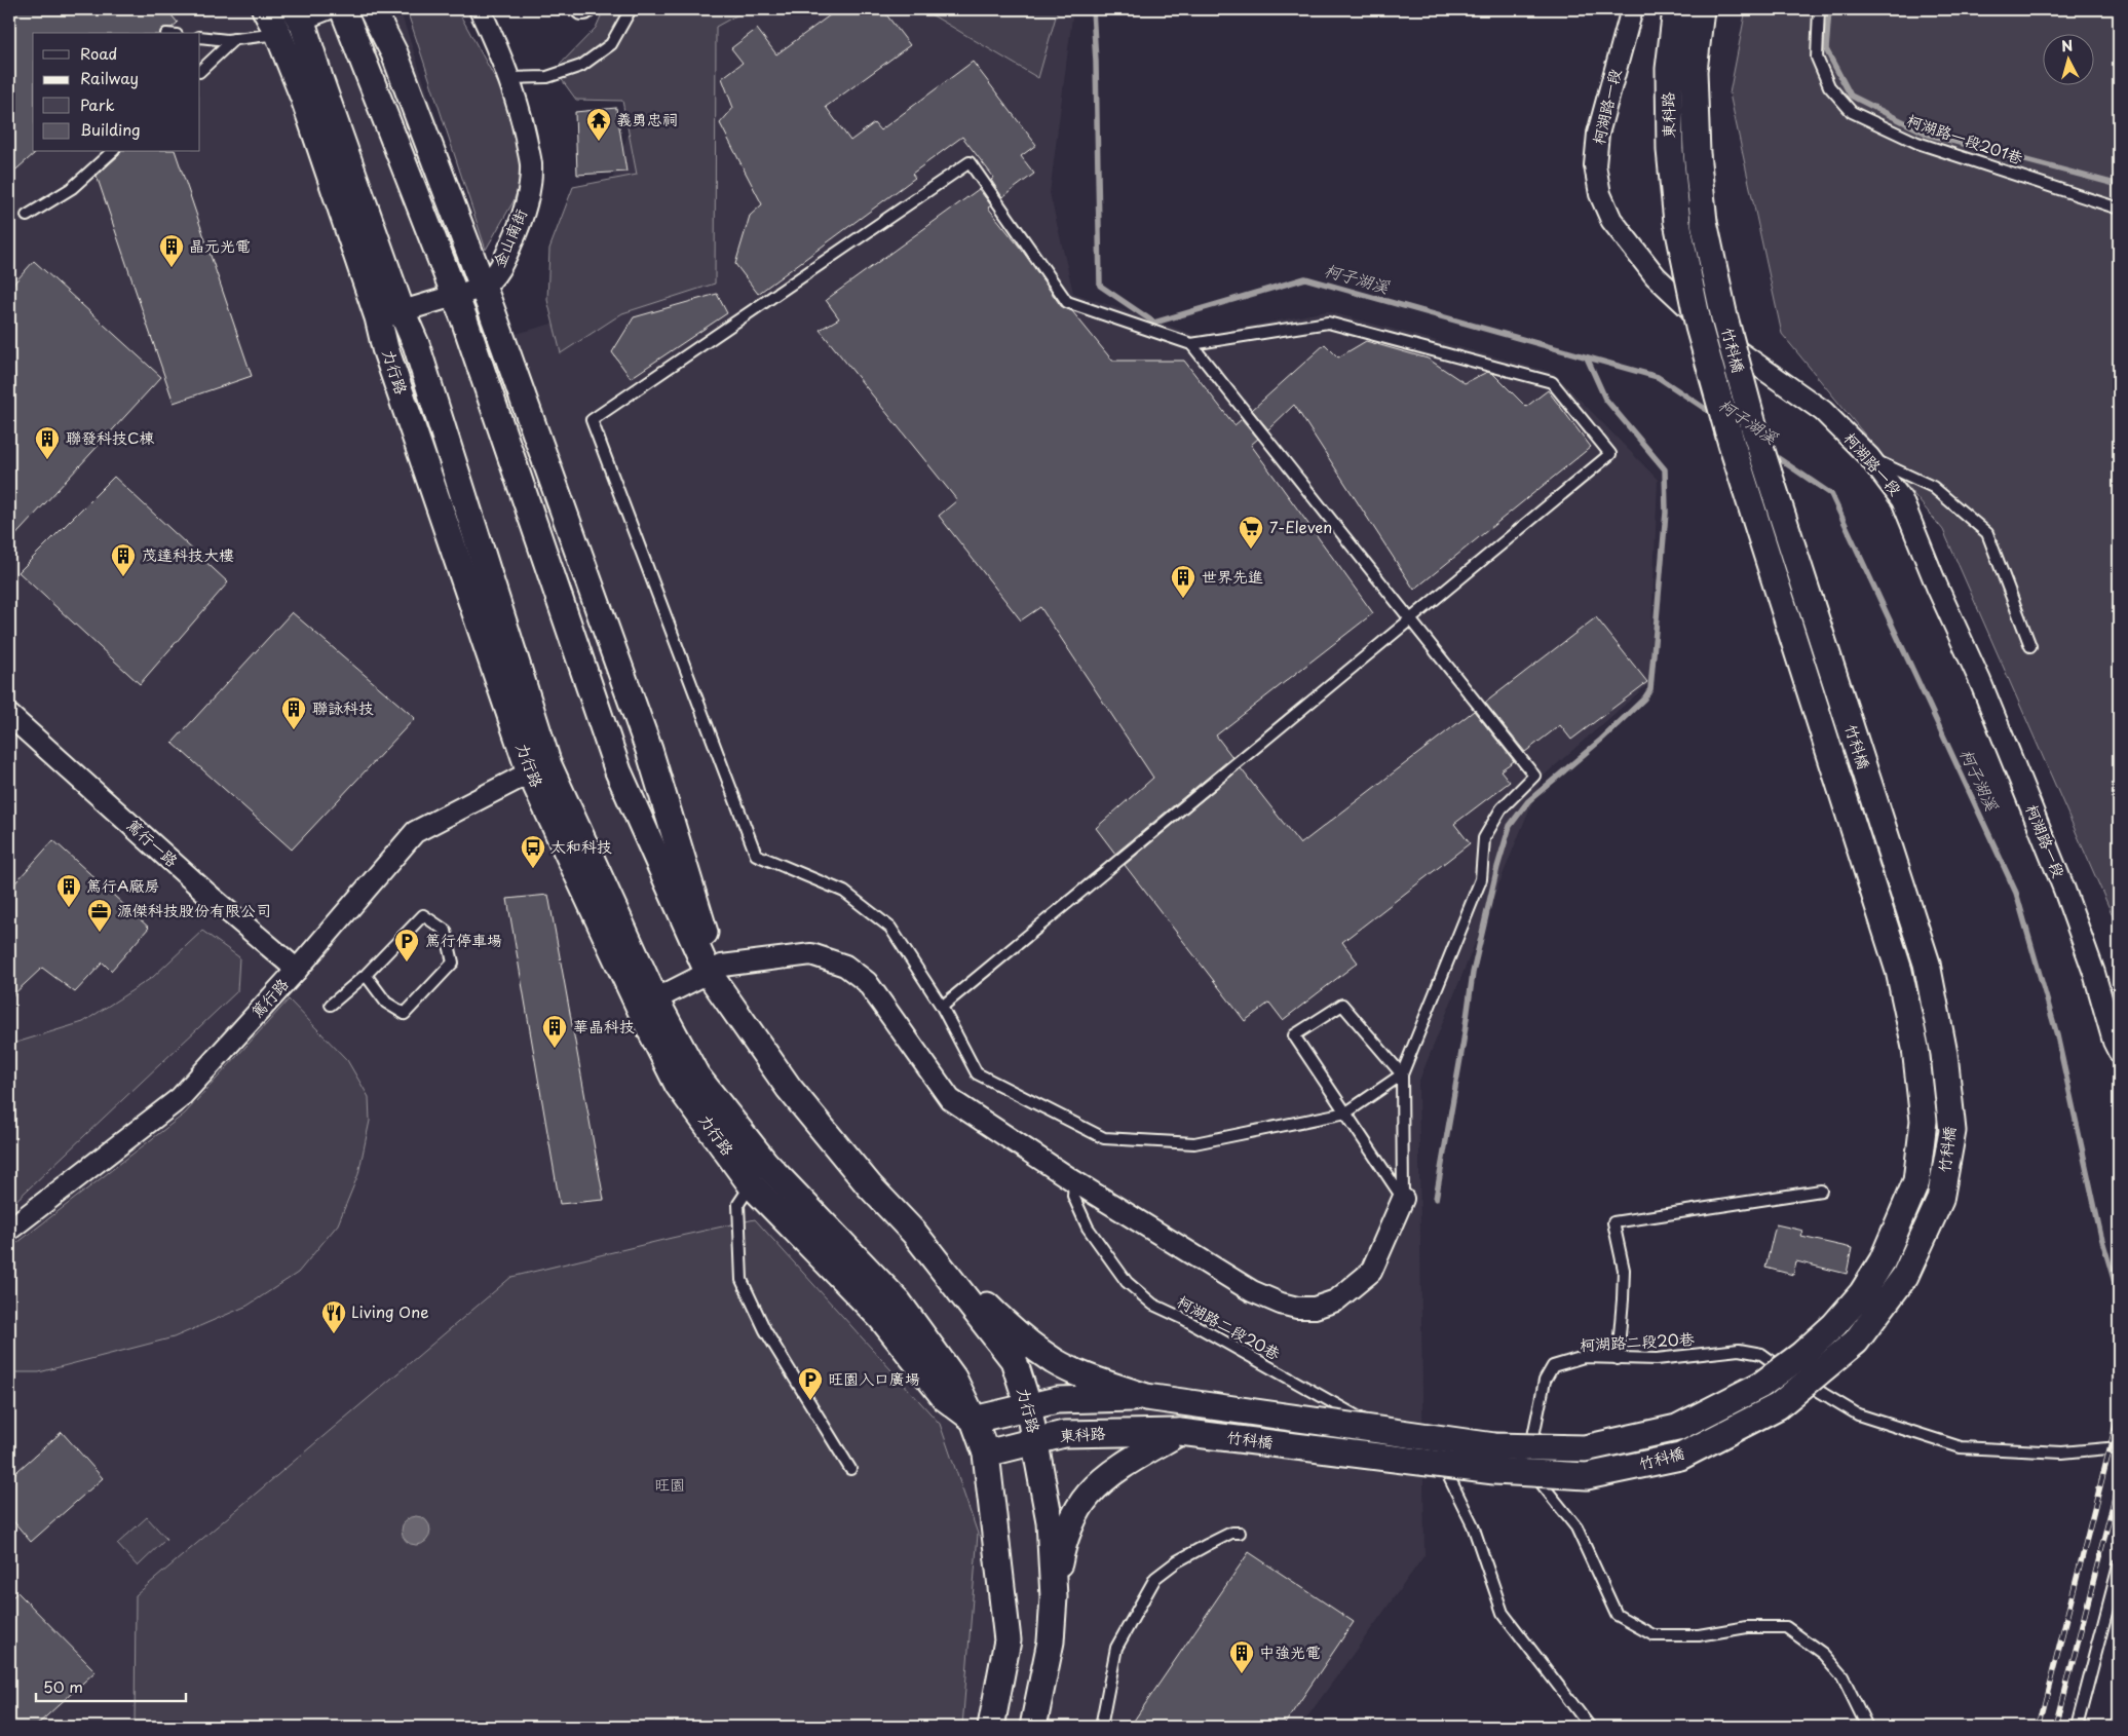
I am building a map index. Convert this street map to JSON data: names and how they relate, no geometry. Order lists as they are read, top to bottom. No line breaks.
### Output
{"streets":{"street":["柯湖路一段","東科路","金山南街","竹科橋","力行路","篤行一路","篤行路"],"lane":["柯湖路一段201巷","柯湖路二段20巷"]},"crossings":[["東科路","竹科橋"],["東科路","力行路"],["金山南街","力行路"],["力行路","篤行路"],["篤行一路","篤行路"]],"water":["柯子湖溪"],"parks":["旺園"],"places":{"temple":["義勇忠祠"],"building":["晶元光電","聯發科技C棟","茂達科技大樓","世界先進","聯詠科技","篤行A廠房","華晶科技","中強光電"],"supermarket":["7-Eleven"],"bus stop":["太和科技"],"office":["源傑科技股份有限公司"],"parking":["篤行停車場","旺園入口廣場"],"restaurant":["Living One"]},"legend":["Road","Railway","Park","Building"],"scale_bar":"50 m","north":"top"}
